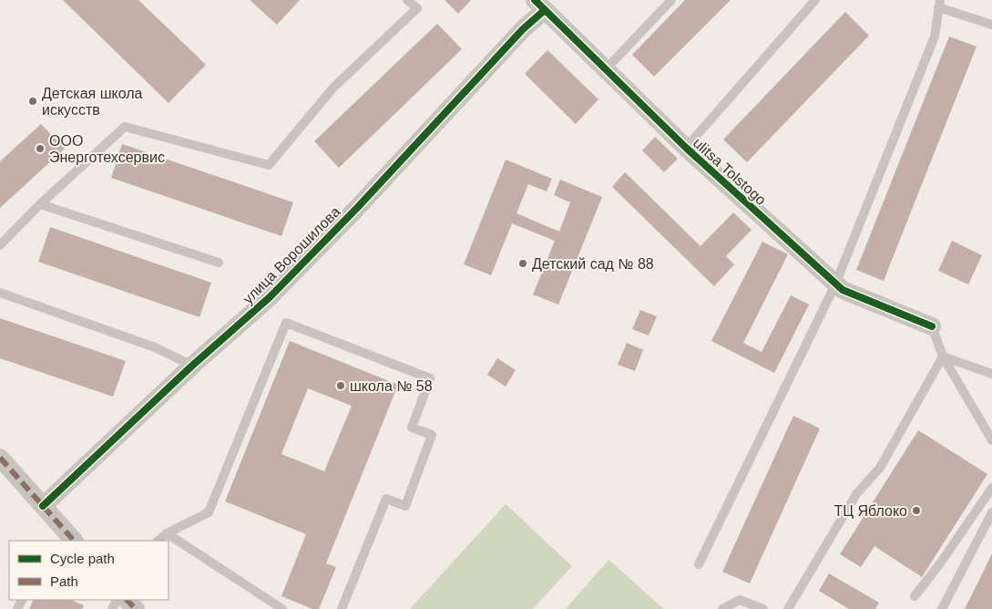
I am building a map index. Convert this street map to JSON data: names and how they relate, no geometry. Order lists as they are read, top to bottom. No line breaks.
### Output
{"streets":{"street":["ulitsa Tolstogo","улица Ворошилова"]},"crossings":[["ulitsa Tolstogo","улица Ворошилова"]],"places":["Детская школа искусств","ООО Энерготехсервис","Детский сад № 88","школа № 58","ТЦ Яблоко"],"legend":["Cycle path","Path"]}
